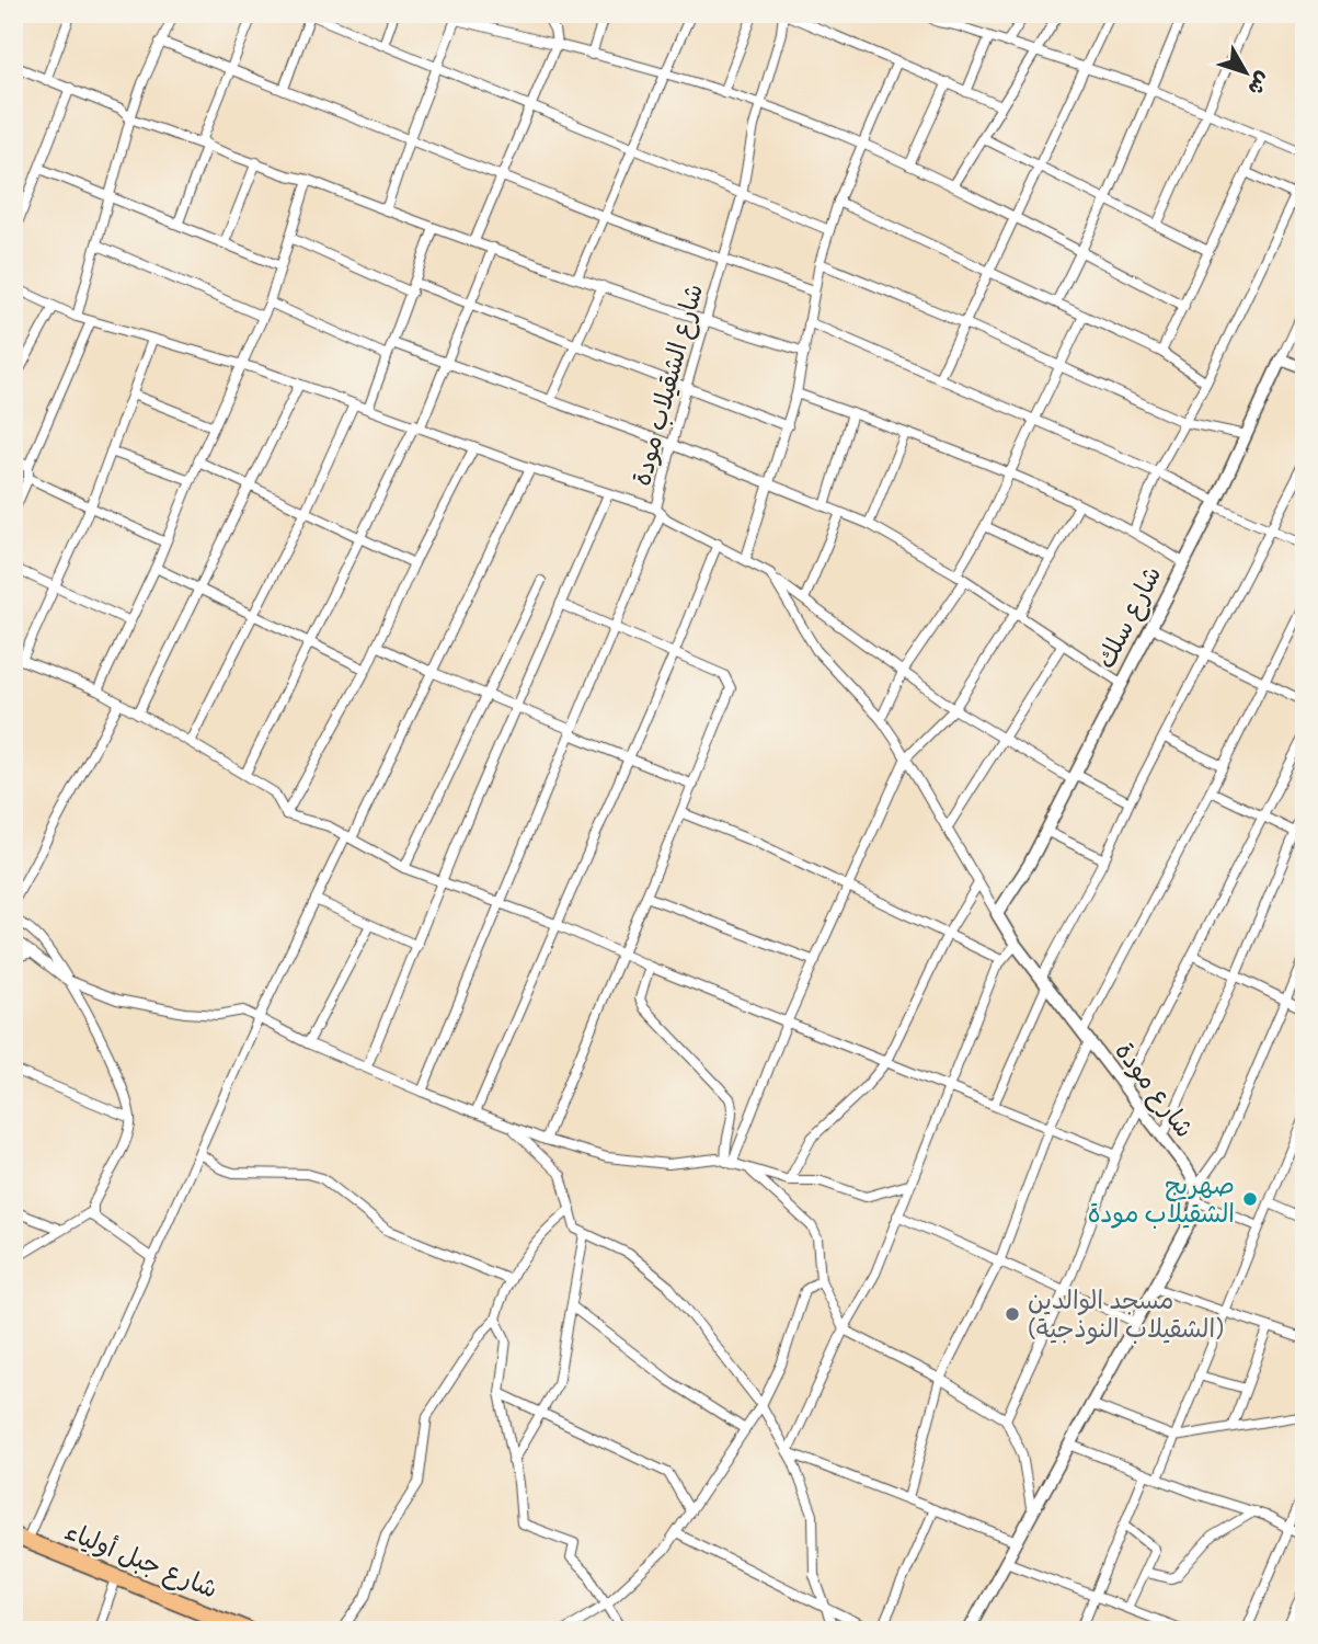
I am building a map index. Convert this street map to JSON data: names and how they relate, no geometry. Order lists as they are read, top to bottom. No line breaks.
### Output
{"streets":{"highway":["شارع جبل أولياء"],"street":["شارع الشقيلاب مودة","شارع سلك","شارع مودة"]},"crossings":[["شارع الشقيلاب مودة","شارع سلك"],["شارع الشقيلاب مودة","شارع مودة"],["شارع سلك","شارع مودة"]],"places":["صهريج الشقيلاب مودة","مسجد الوالدين (الشقيلاب النوذجية)"],"north":"bottom right"}
